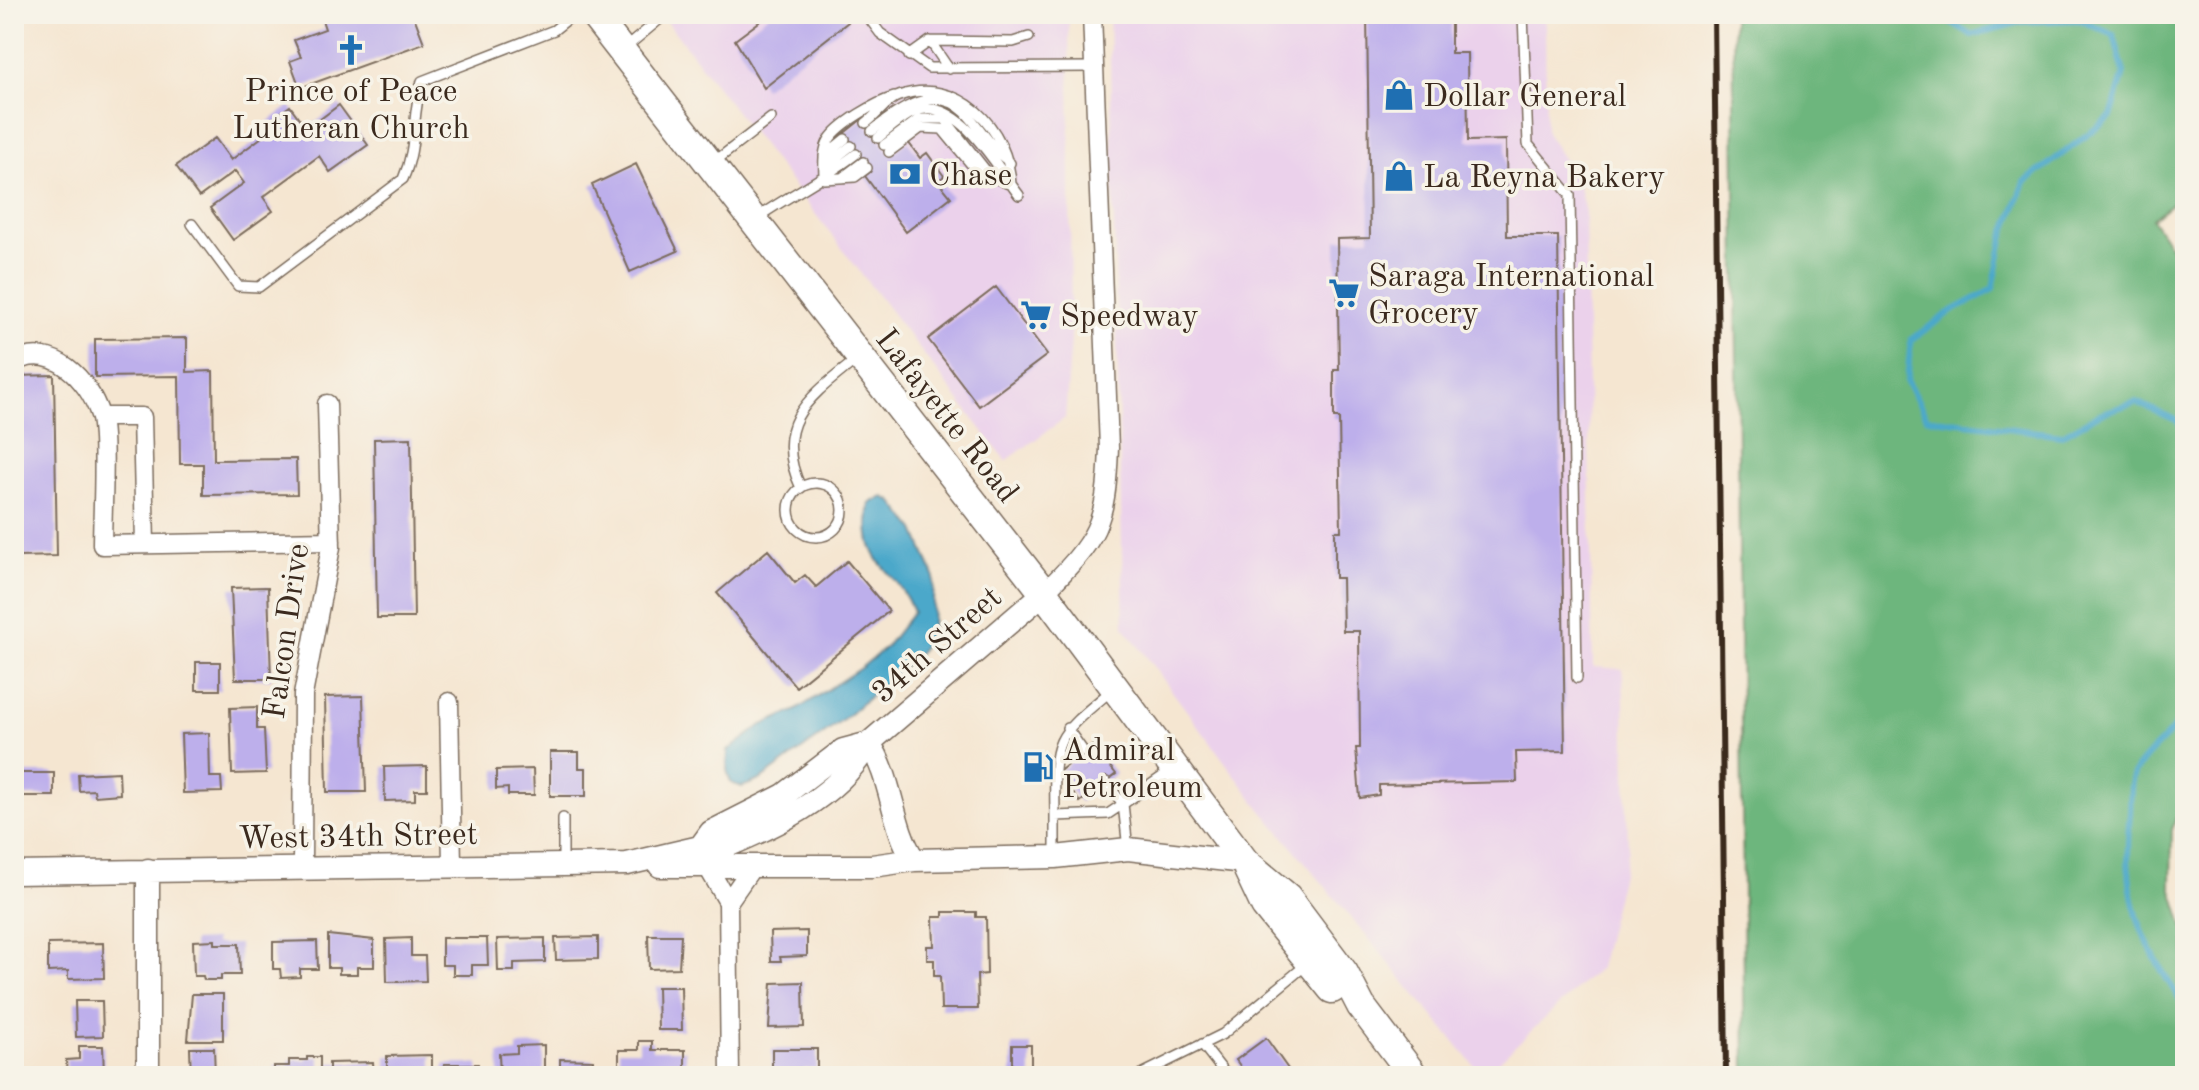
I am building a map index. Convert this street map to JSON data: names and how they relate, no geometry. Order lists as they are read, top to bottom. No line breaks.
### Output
{"streets":{"main road":["Lafayette Road"],"street":["Falcon Drive","34th Street","West 34th Street"]},"crossings":[["Lafayette Road","34th Street"],["Falcon Drive","West 34th Street"],["34th Street","West 34th Street"]],"places":{"church":["Prince of Peace Lutheran Church"],"shop":["Dollar General","La Reyna Bakery"],"bank":["Chase"],"supermarket":["Saraga International Grocery","Speedway"],"fuel station":["Admiral Petroleum"]}}
